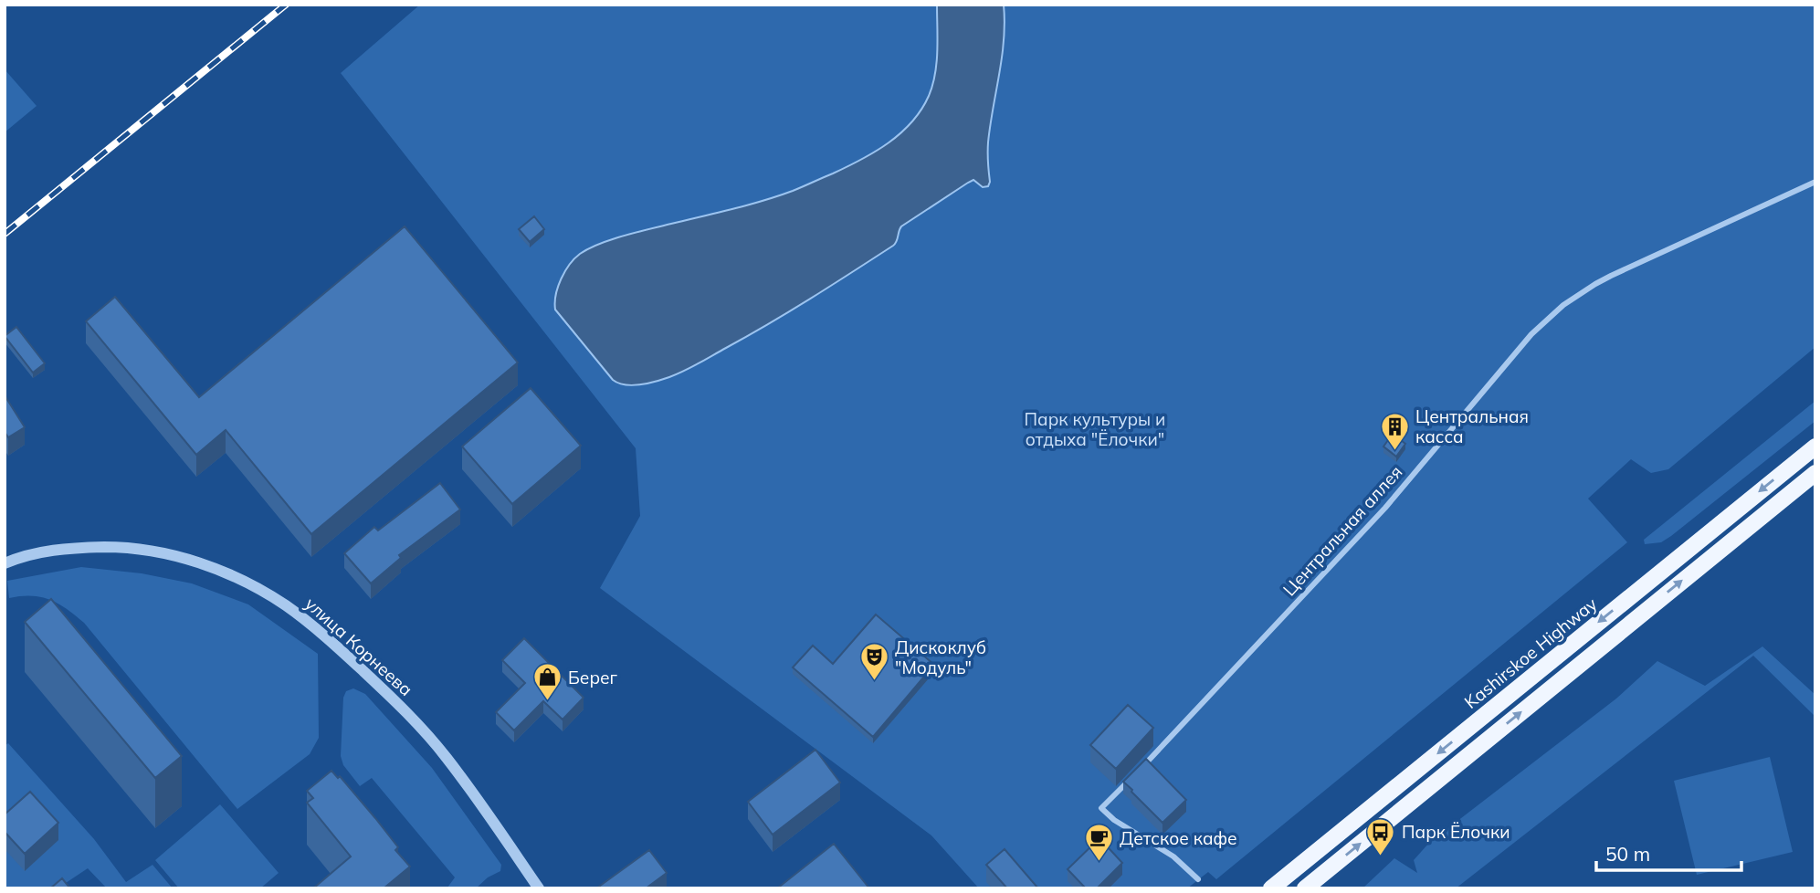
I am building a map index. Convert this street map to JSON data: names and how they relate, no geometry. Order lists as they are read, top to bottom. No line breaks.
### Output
{"streets":{"main road":["Kashirskoe Highway"],"street":["Центральная аллея","улица Корнеева"]},"parks":["Парк культуры и отдыха \"Ёлочки\""],"places":{"building":["Центральная касса"],"theatre":["Дискоклуб \"Модуль\""],"shop":["Берег"],"bus stop":["Парк Ёлочки"],"cafe":["Детское кафе"]},"scale_bar":"50 m"}
